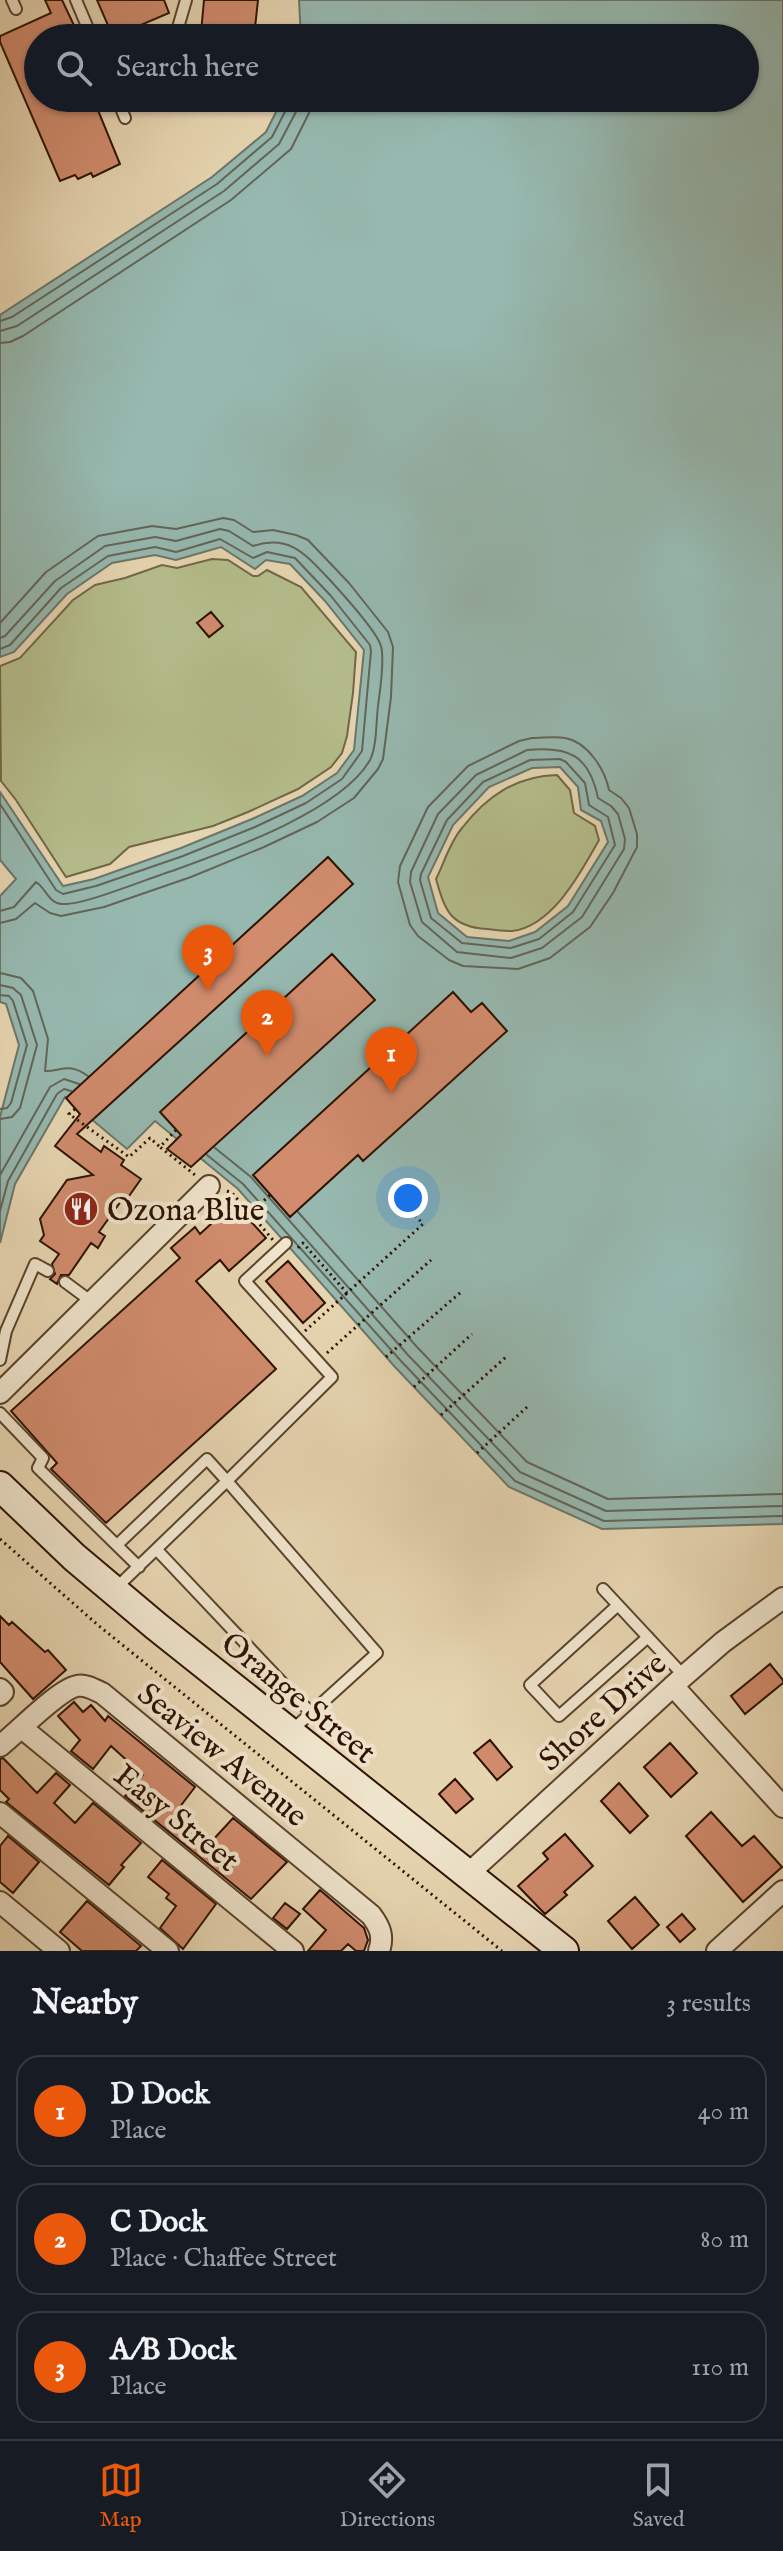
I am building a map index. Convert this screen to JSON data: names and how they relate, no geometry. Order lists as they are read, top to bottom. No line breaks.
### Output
{"streets":{"street":["Orange Street","Shore Drive","Seaview Avenue","Easy Street"]},"crossings":[["Orange Street","Shore Drive"],["Seaview Avenue","Easy Street"]],"places":{"restaurant":["Ozona Blue"]},"page":{"search":"Search here","pins":["3","2","1"],"heading":["Nearby","3 results"],"list":[{"mark":"1","name":"D Dock","note":"Place","value":"40 m"},{"mark":"2","name":"C Dock","note":"Place · Chaffee Street","value":"80 m"},{"mark":"3","name":"A/B Dock","note":"Place","value":"110 m"}],"nav":["Map","Directions","Saved"]}}
